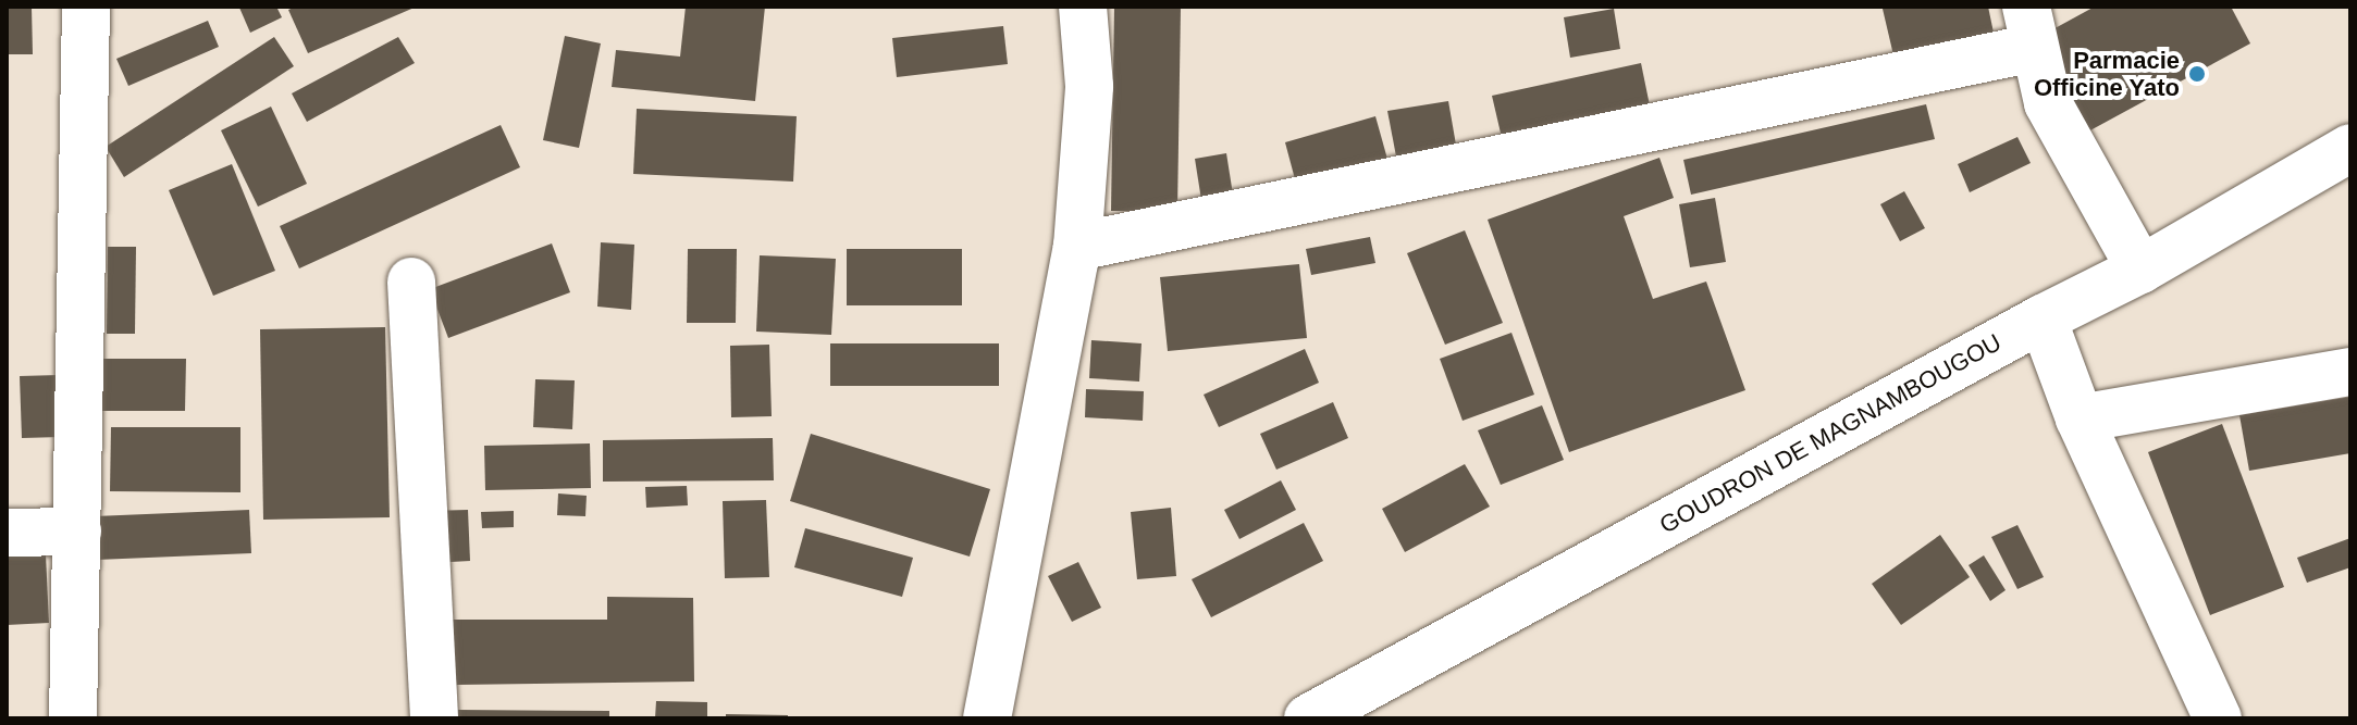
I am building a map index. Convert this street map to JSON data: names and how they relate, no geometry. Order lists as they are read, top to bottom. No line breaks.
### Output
{"streets":{"street":["GOUDRON DE MAGNAMBOUGOU"]},"places":["Parmacie Officine Yato"]}
